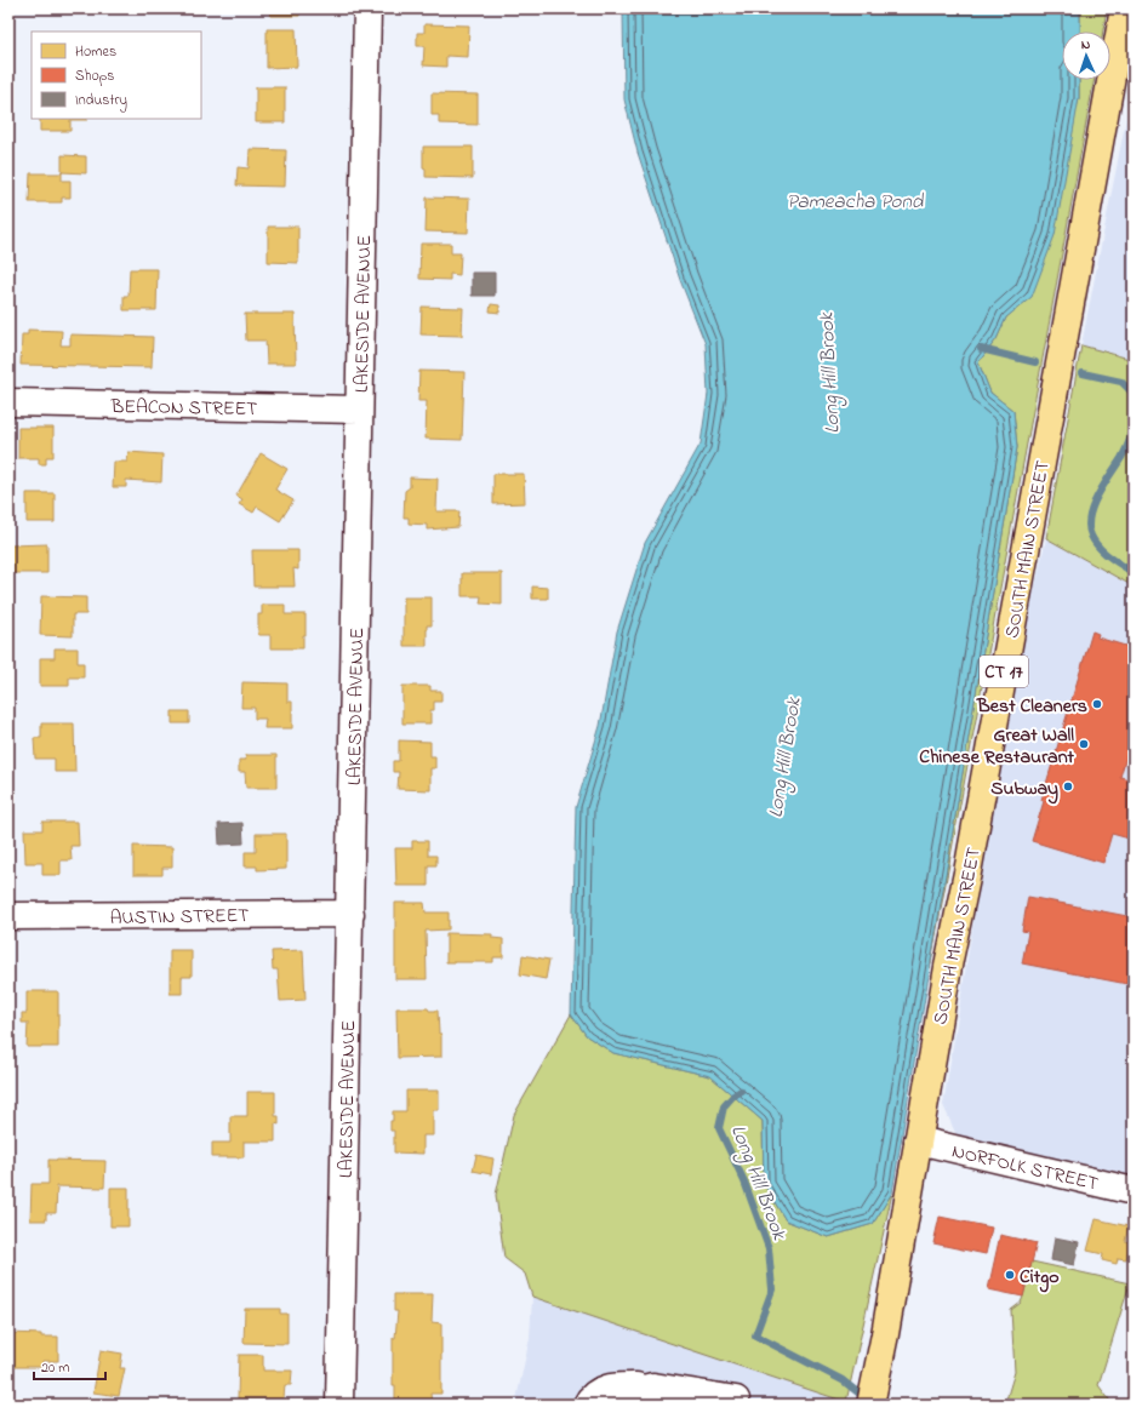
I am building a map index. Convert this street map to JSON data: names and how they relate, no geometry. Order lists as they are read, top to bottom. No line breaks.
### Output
{"streets":{"main road":["SOUTH MAIN STREET","CT 17"],"street":["LAKESIDE AVENUE","BEACON STREET","AUSTIN STREET","NORFOLK STREET"]},"crossings":[["LAKESIDE AVENUE","BEACON STREET"],["LAKESIDE AVENUE","AUSTIN STREET"],["SOUTH MAIN STREET","NORFOLK STREET"]],"water":["Pameacha Pond","Long Hill Brook"],"places":["Best Cleaners","Great Wall Chinese Restaurant","Subway","Citgo"],"legend":["Homes","Shops","Industry"],"scale_bar":"20 m","north":"top"}
